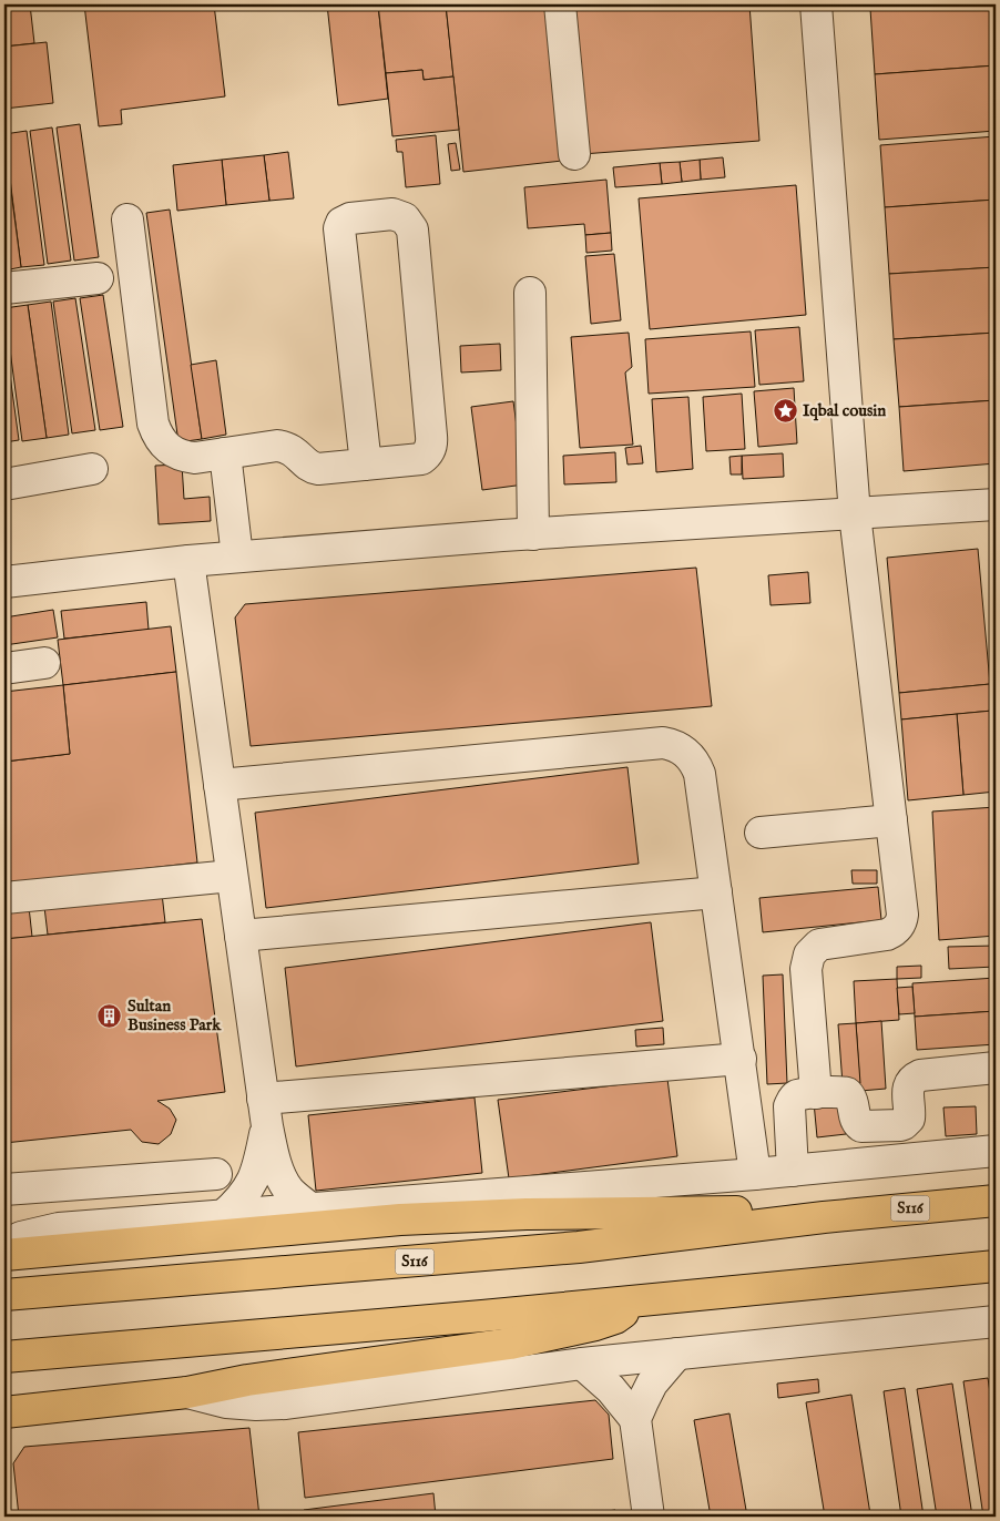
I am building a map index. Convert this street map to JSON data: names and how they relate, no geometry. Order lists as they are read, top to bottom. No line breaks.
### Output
{"streets":{"highway":["S116"]},"places":{"place":["Iqbal cousin"],"building":["Sultan Business Park"]}}
